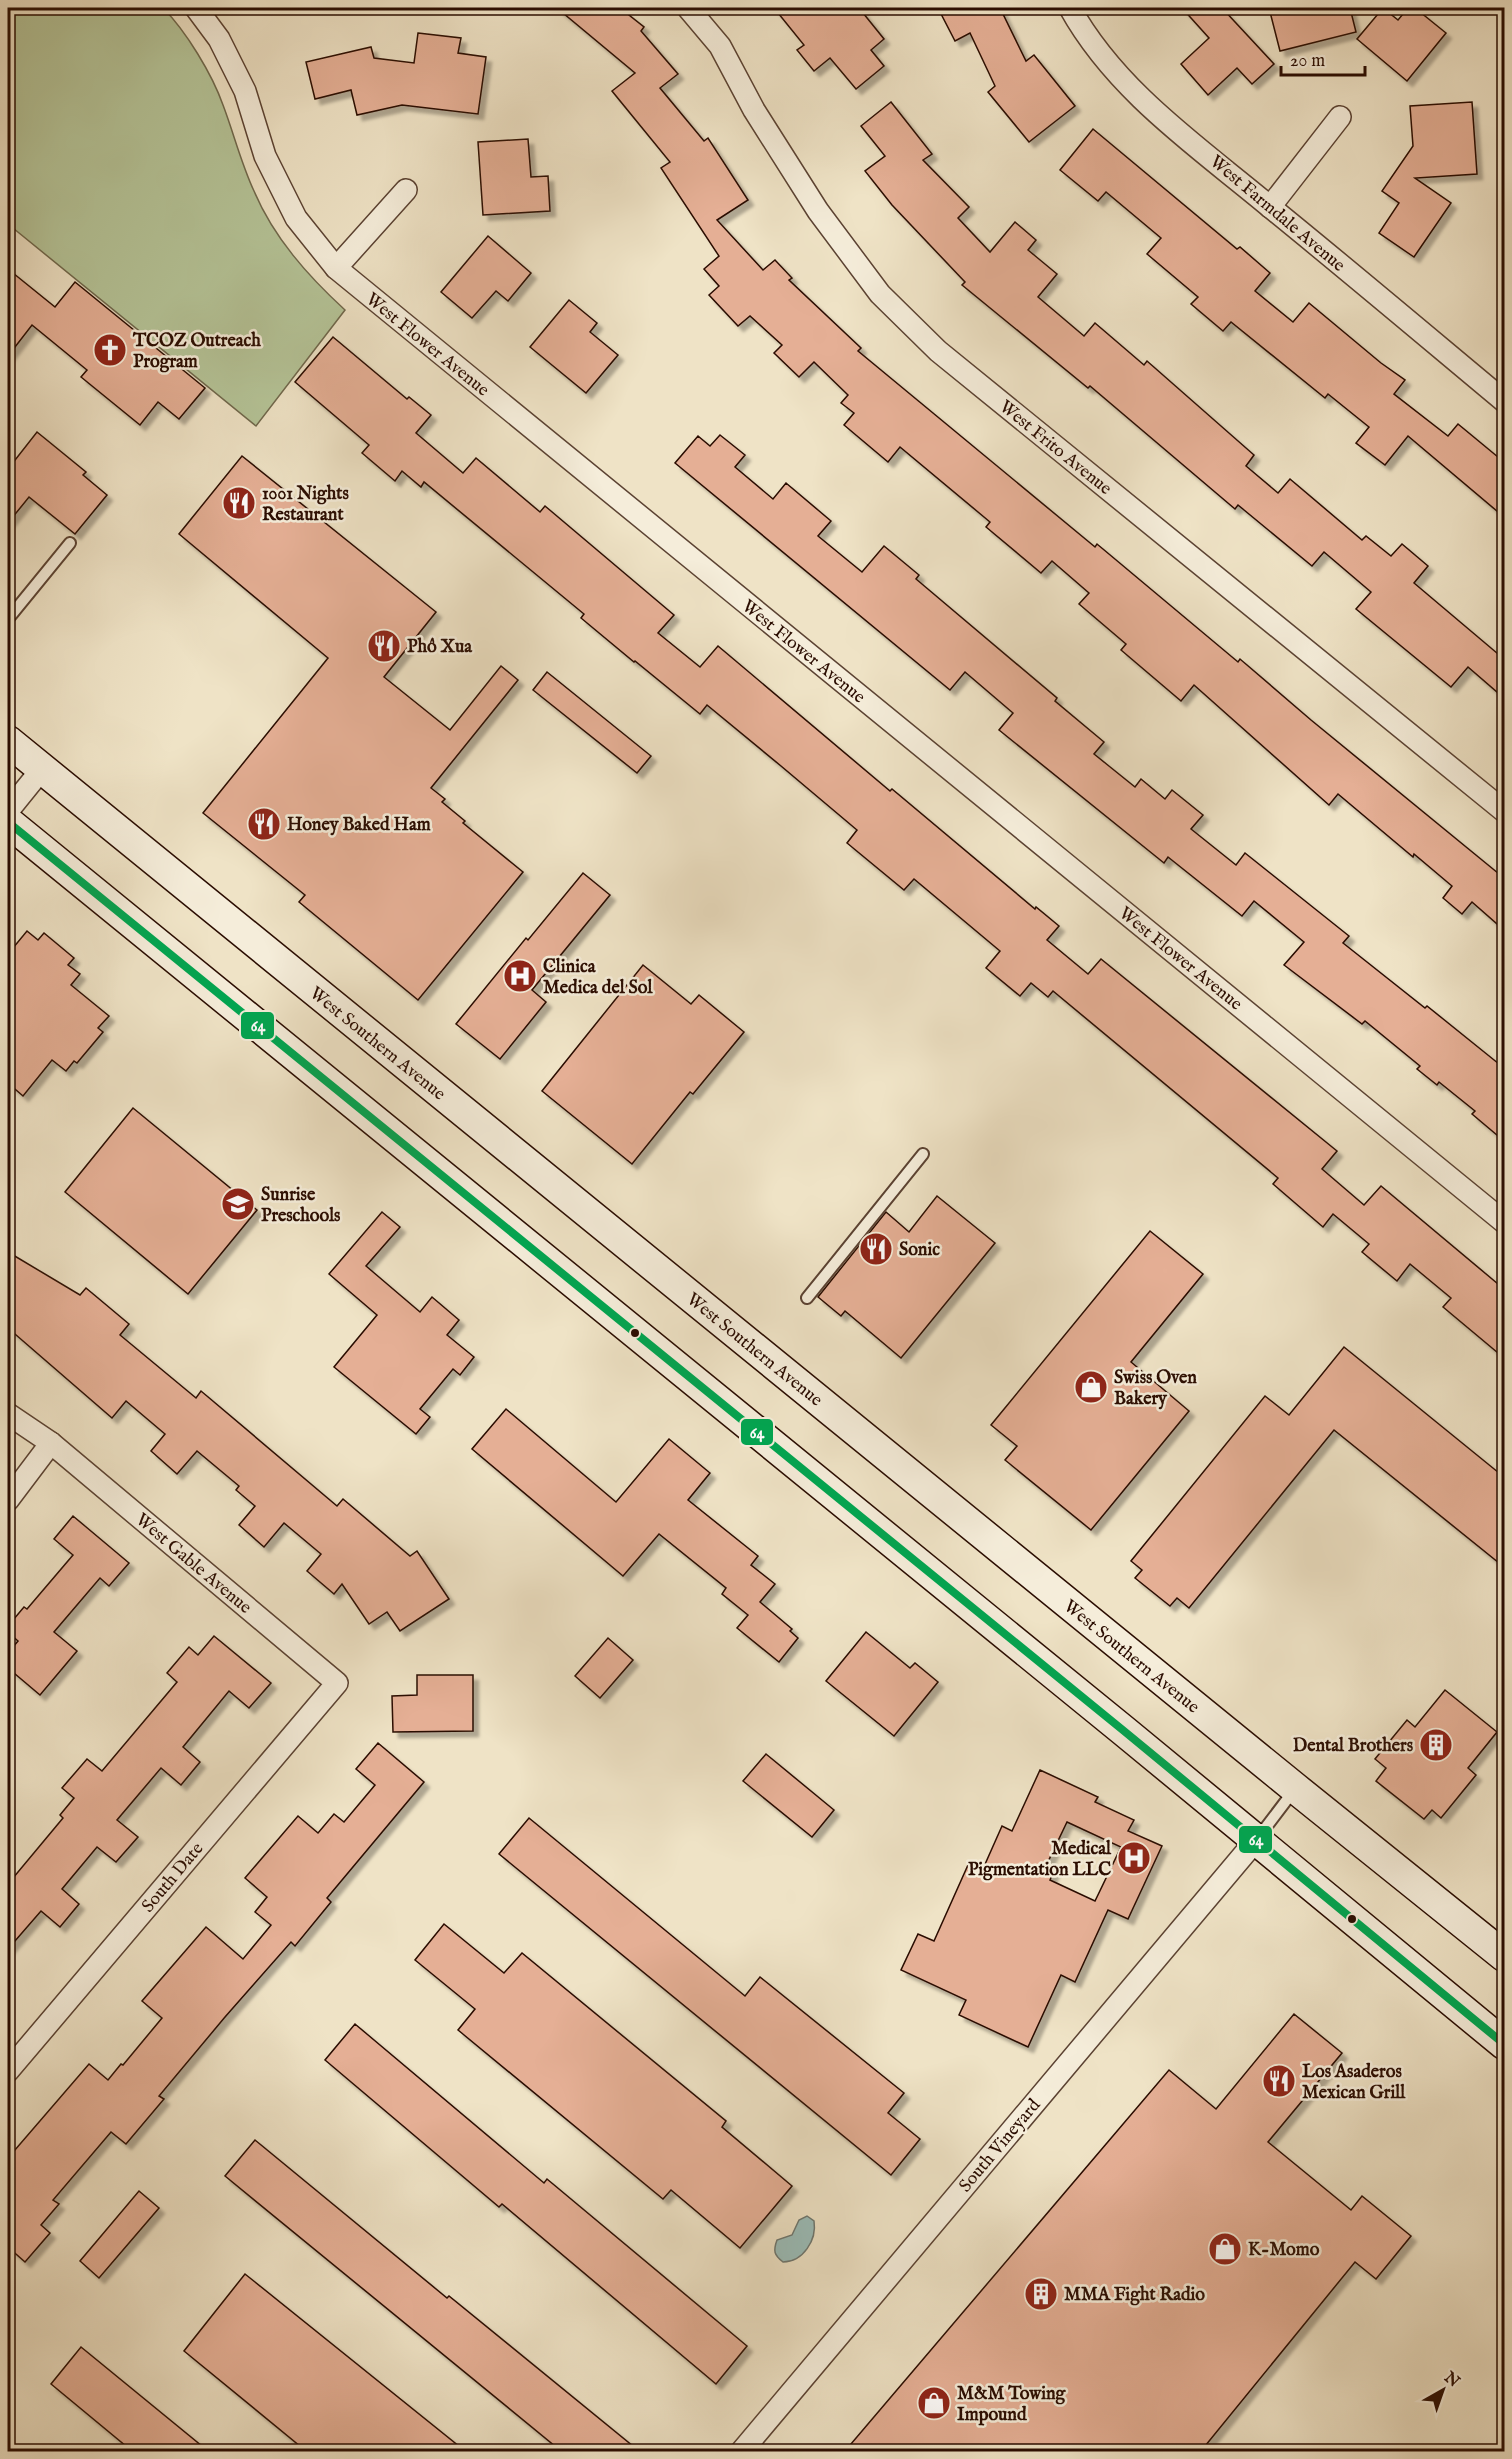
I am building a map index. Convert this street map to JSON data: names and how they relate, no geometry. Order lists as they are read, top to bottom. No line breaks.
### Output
{"streets":{"main road":["West Southern Avenue"],"street":["West Farmdale Avenue","West Flower Avenue","West Frito Avenue","West Gable Avenue","South Date","South Vineyard"]},"crossings":[["West Gable Avenue","South Date"]],"places":{"church":["TCOZ Outreach Program"],"restaurant":["1001 Nights Restaurant","Phô Xua","Honey Baked Ham","Sonic","Los Asaderos Mexican Grill"],"hospital":["Clinica Medica del Sol","Medical Pigmentation LLC"],"school or university":["Sunrise Preschools"],"shop":["Swiss Oven Bakery","K-Momo","M&M Towing Impound"],"building":["Dental Brothers","MMA Fight Radio"]},"lines":["transit line 64"],"scale_bar":"20 m","north":"top right"}
